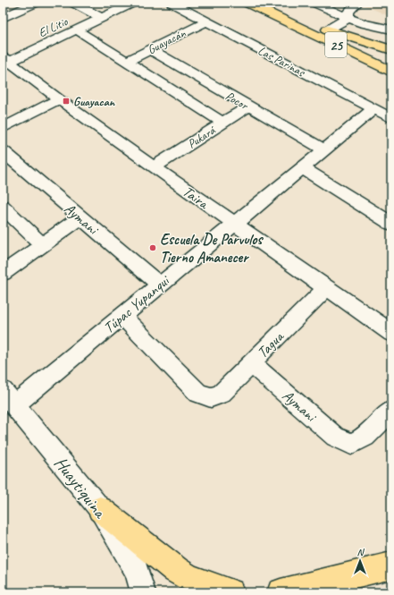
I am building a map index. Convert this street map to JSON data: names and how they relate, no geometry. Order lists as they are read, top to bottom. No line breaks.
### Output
{"streets":{"main road":["25"],"street":["El Litio","Guayacán","Las Parinas","Pocor","Pukará","Taira","Aymani","Túpac Yupanqui","Tagua","Huaytiquina"]},"crossings":[["El Litio","Pocor"],["El Litio","Taira"],["Guayacán","Las Parinas"],["Guayacán","Pocor"],["Las Parinas","Túpac Yupanqui"],["Pocor","Pukará"],["Pocor","Túpac Yupanqui"],["Pukará","Taira"],["Taira","Túpac Yupanqui"],["Taira","Tagua"],["Aymani","Túpac Yupanqui"],["Aymani","Tagua"],["Túpac Yupanqui","Tagua"],["Túpac Yupanqui","Huaytiquina"]],"places":{"transit":["Guayacan"],"other":["Escuela De Parvulos Tierno Amanecer"]},"north":"top"}
